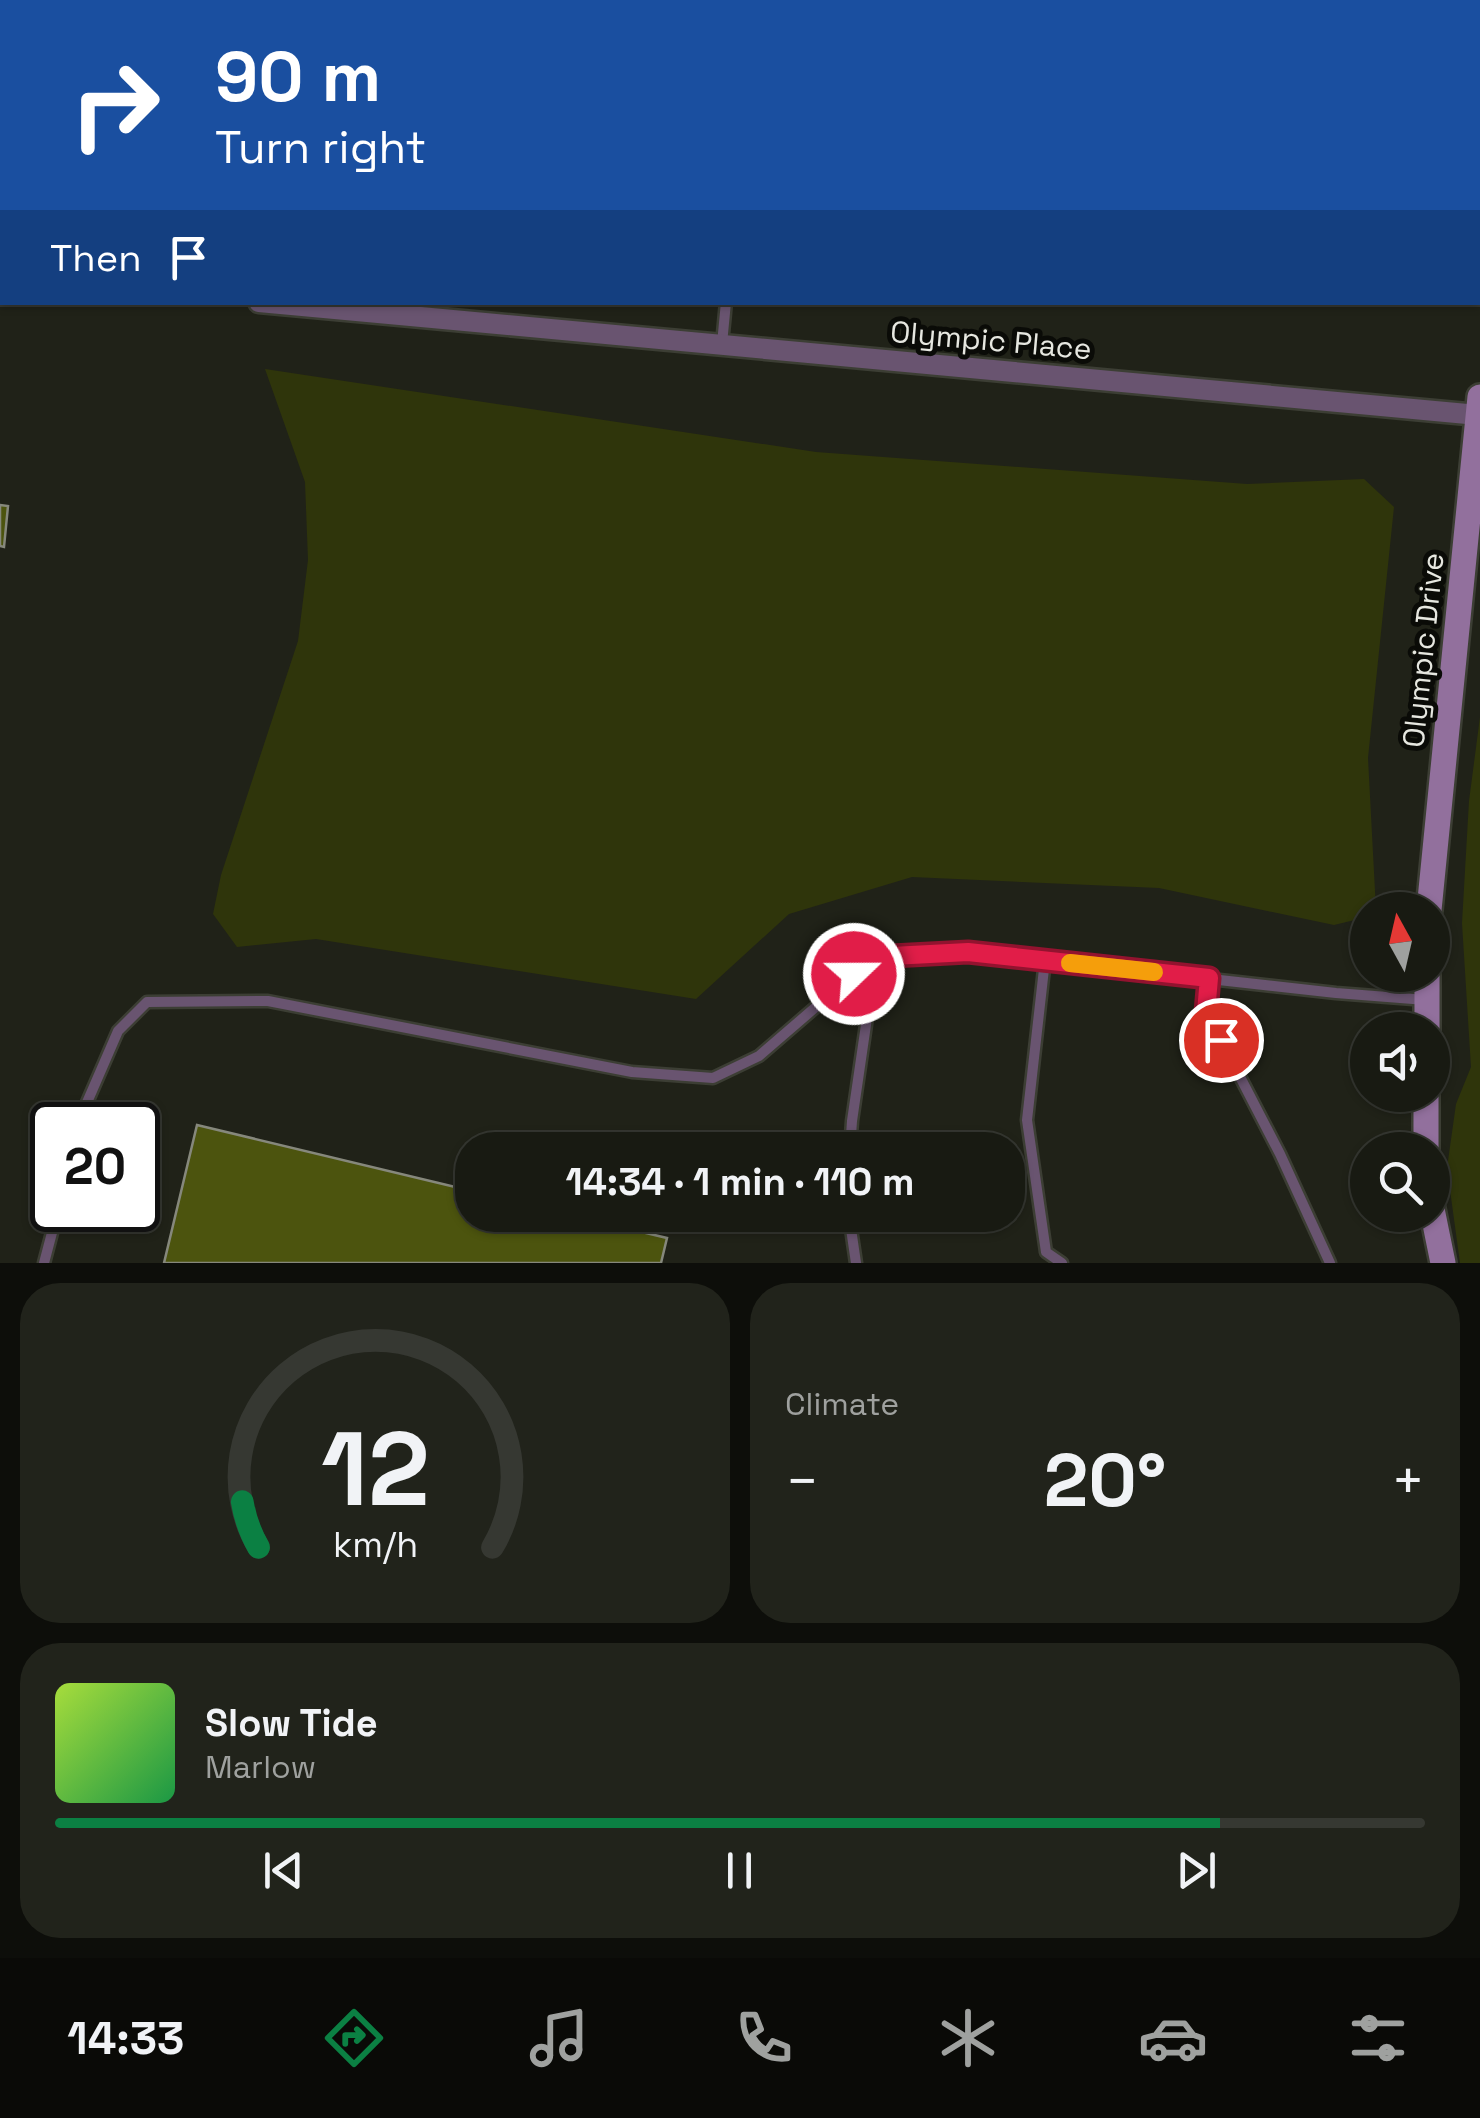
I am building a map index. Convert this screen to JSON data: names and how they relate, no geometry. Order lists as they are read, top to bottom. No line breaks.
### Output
{"streets":{"street":["Olympic Place","Olympic Drive"]},"crossings":[["Olympic Place","Olympic Drive"]],"north":"top","page":{"turn":["90 m","Turn right"],"then":"Then","limit":"20","trip":"14:34 · 1 min · 110 m","tile":"Climate","heat":["−","20°","+"],"song":["Slow Tide","Marlow"],"tabs":"14:33","gauge":["12","km/h"]}}
